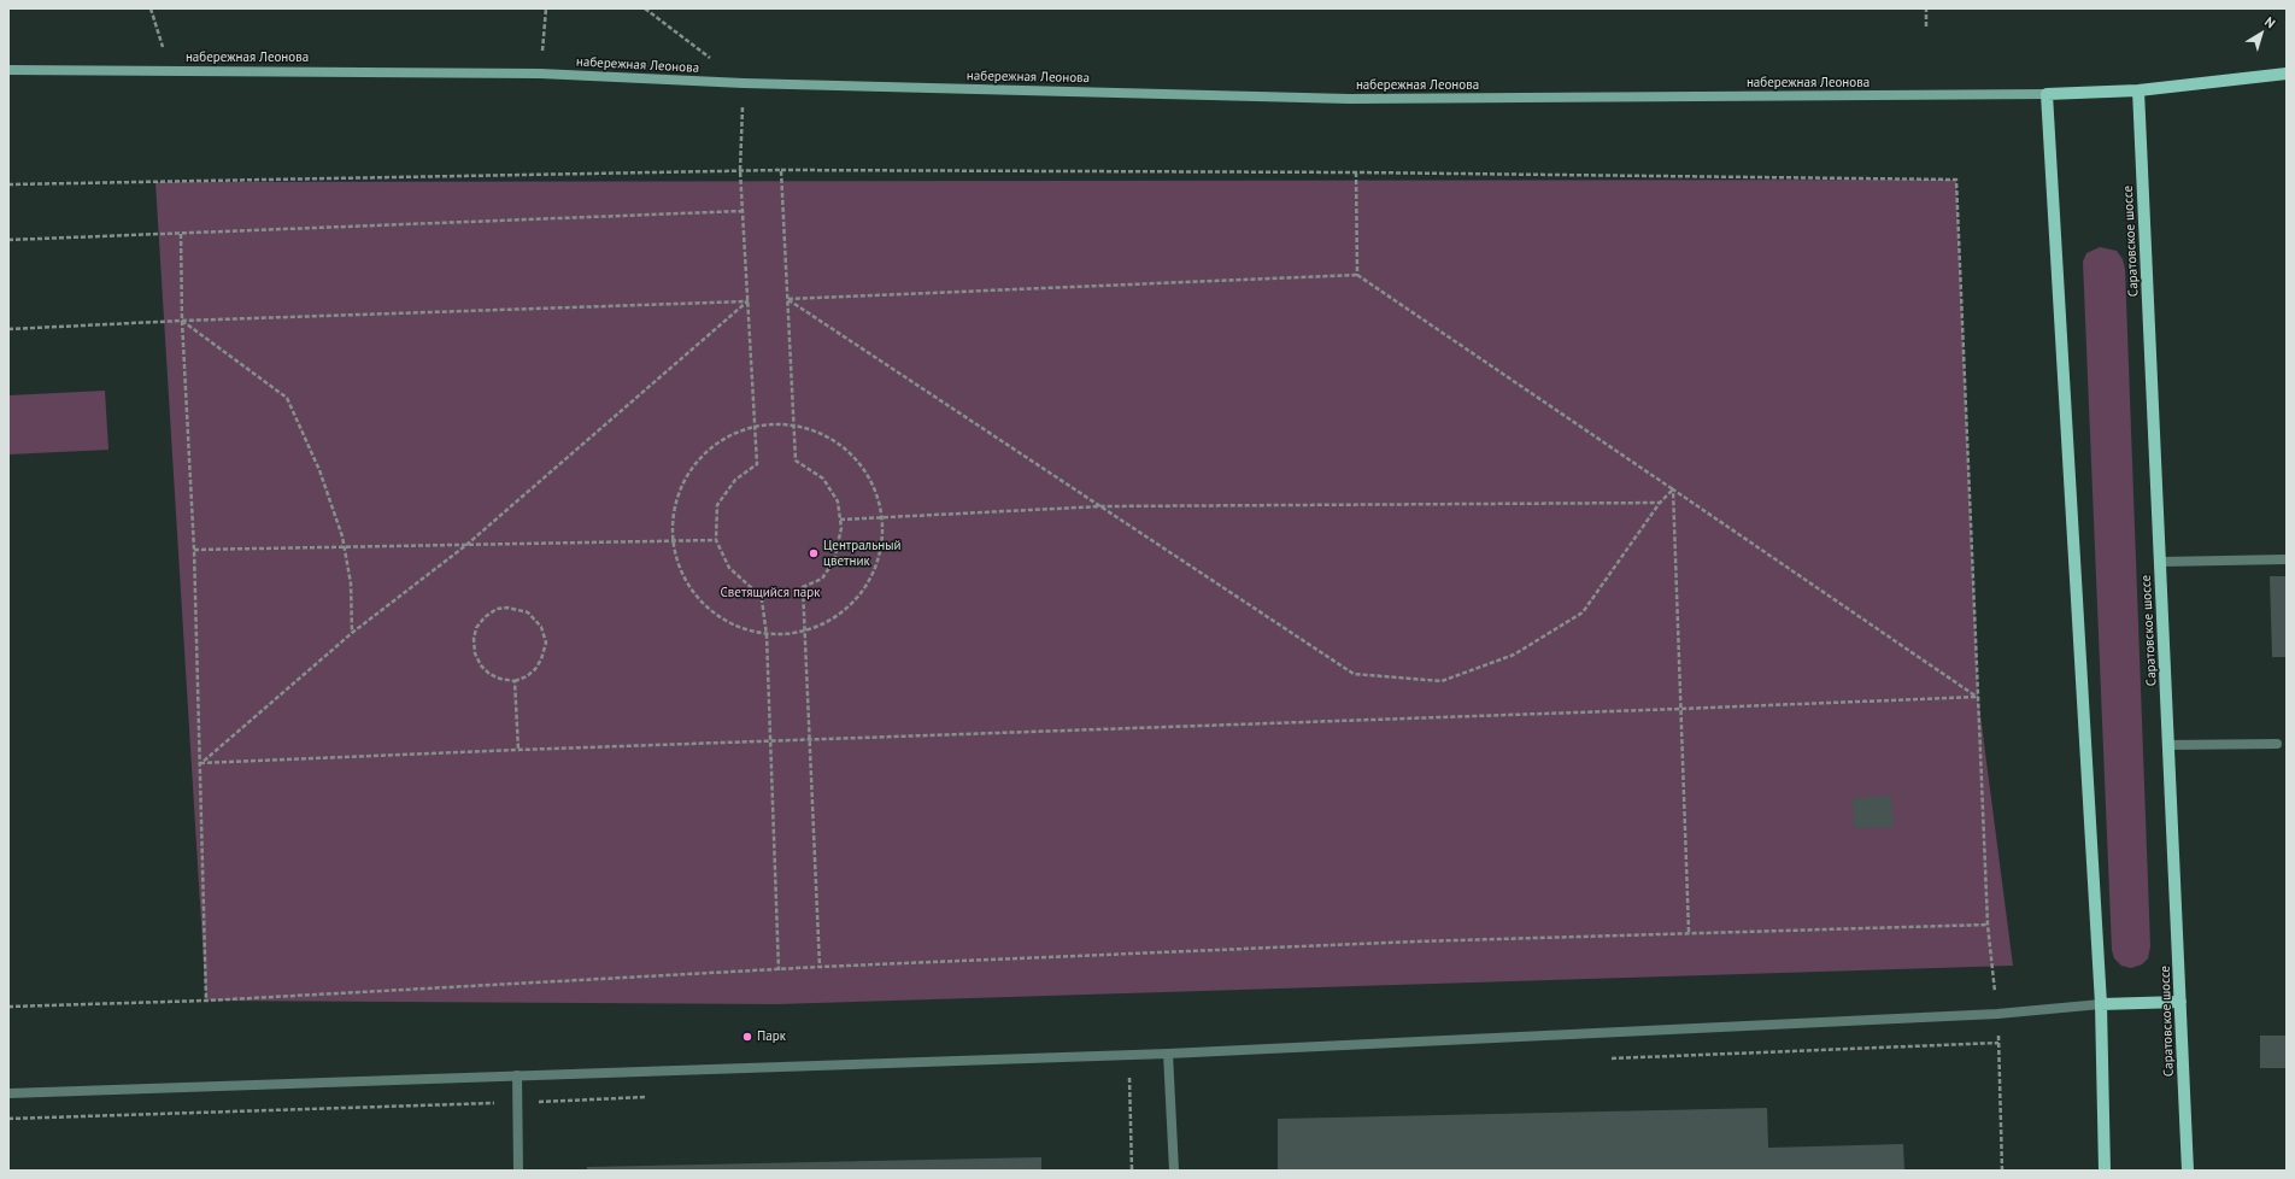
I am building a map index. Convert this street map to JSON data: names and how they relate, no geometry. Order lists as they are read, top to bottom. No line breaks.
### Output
{"streets":{"main road":["набережная Леонова","Саратовское шоссе"]},"parks":["Светящийся парк"],"places":["Центральный цветник","Парк"],"north":"top right"}
